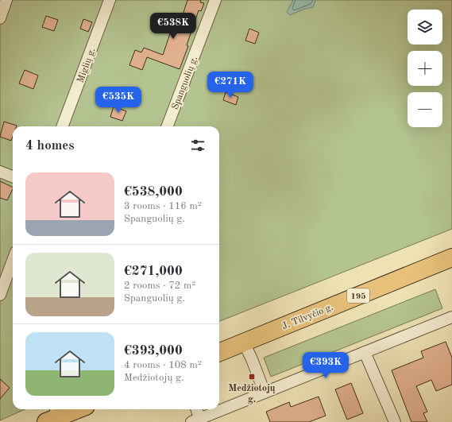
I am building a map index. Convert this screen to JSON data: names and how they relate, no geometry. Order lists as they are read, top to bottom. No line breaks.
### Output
{"streets":{"main road":["195","J. Tilvyčio g."],"street":["Miglių g.","Spanguolių g."]},"places":{"transit":["Medžiotojų g."]},"page":{"map_buttons":["+","−"],"price":["€538K","€271K","€535K","€393K"],"heading":"4 homes","list":[{"name":"€538,000","note":"3 rooms · 116 m² · Spanguolių g."},{"name":"€271,000","note":"2 rooms · 72 m² · Spanguolių g."},{"name":"€393,000","note":"4 rooms · 108 m² · Medžiotojų g."}]}}
